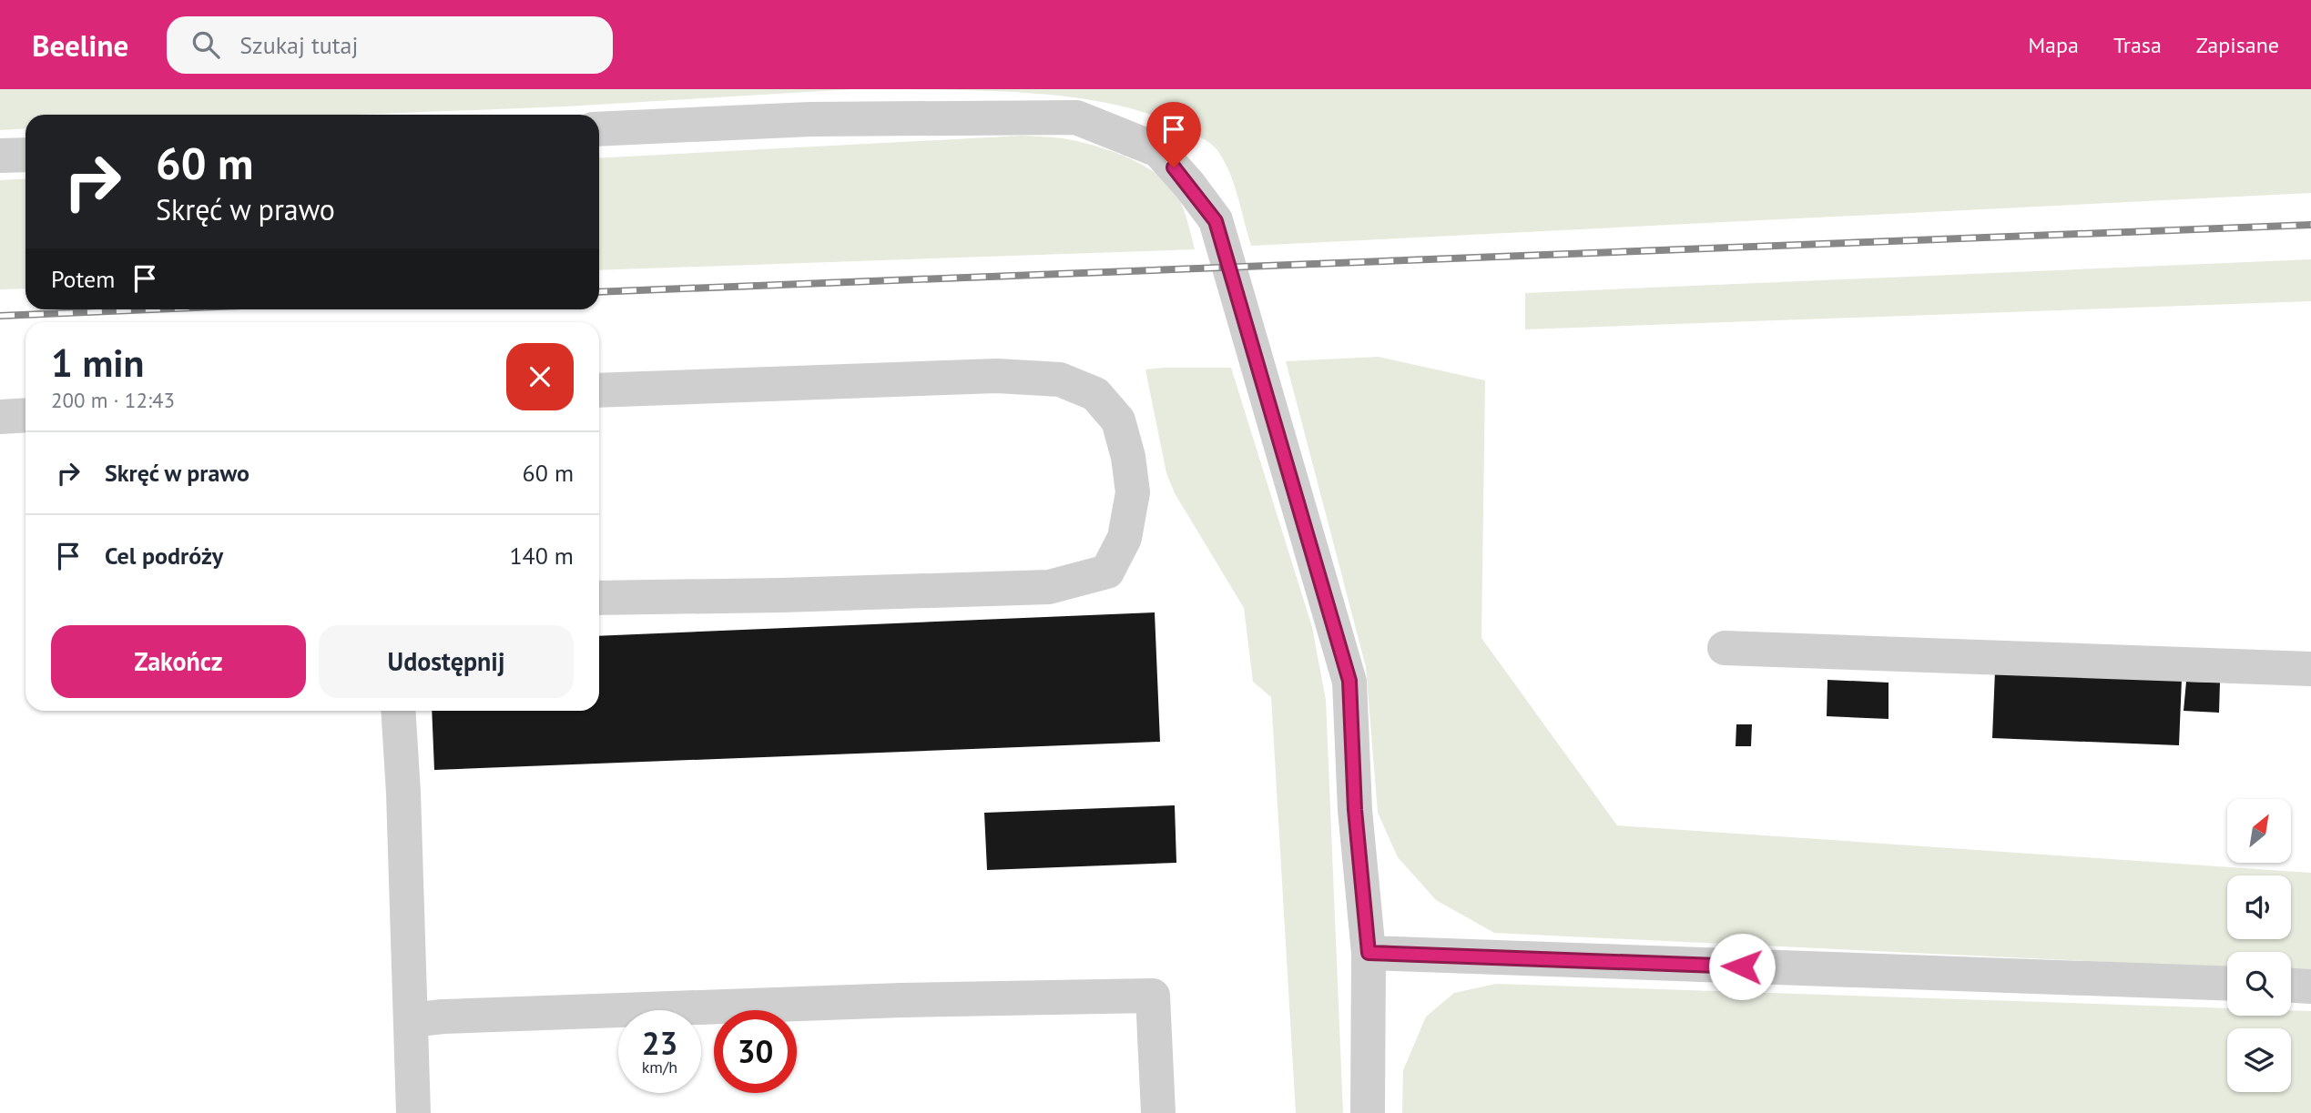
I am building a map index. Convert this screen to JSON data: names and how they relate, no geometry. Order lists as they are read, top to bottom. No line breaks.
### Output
{"north":"top right","page":{"header":"Beeline","search":"Szukaj tutaj","nav":["Mapa","Trasa","Zapisane"],"turn":["60 m","Skręć w prawo"],"then":"Potem","heading":["1 min","200 m · 12:43"],"list":[{"name":"Skręć w prawo","value":"60 m"},{"name":"Cel podróży","value":"140 m"}],"buttons":["Zakończ","Udostępnij"],"speed":"23 km/h","limit":"30"}}
